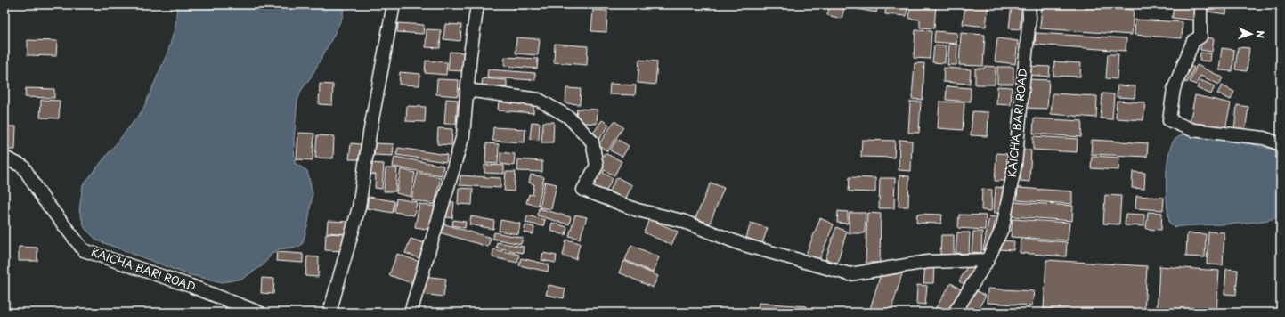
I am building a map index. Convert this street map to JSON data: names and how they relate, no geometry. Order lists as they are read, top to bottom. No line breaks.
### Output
{"streets":{"street":["KAICHA BARI ROAD"]},"north":"right"}
